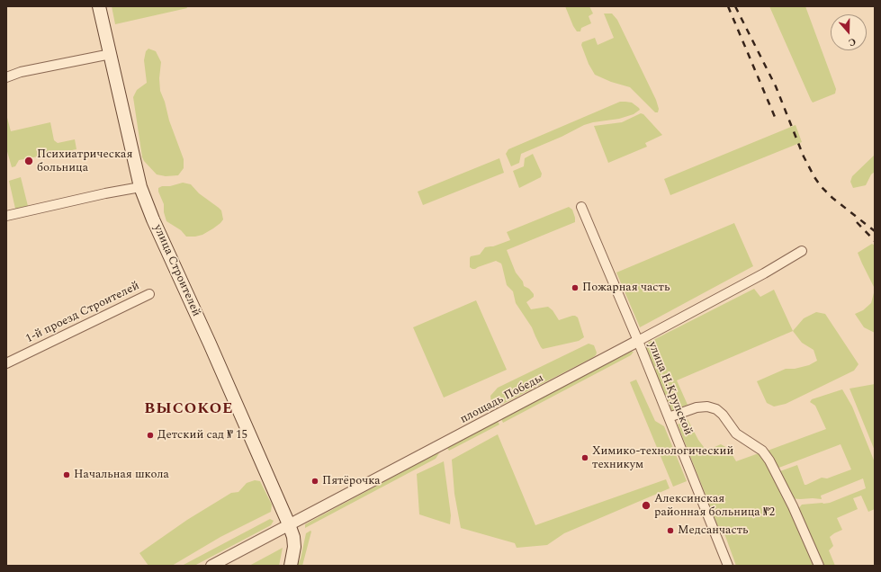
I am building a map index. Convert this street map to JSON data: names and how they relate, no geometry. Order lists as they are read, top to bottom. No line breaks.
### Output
{"streets":{"main road":["улица Строителей"],"street":["1-й проезд Строителей","улица Н.Крупской","площадь Победы"]},"crossings":[["улица Строителей","площадь Победы"],["улица Н.Крупской","площадь Победы"]],"districts":["ВЫСОКОЕ"],"places":["Психиатрическая больница","Пожарная часть","Детский сад № 15","Химико-технологический техникум","Начальная школа","Пятёрочка","Алексинская районная больница №2","Медсанчасть"],"north":"bottom"}
